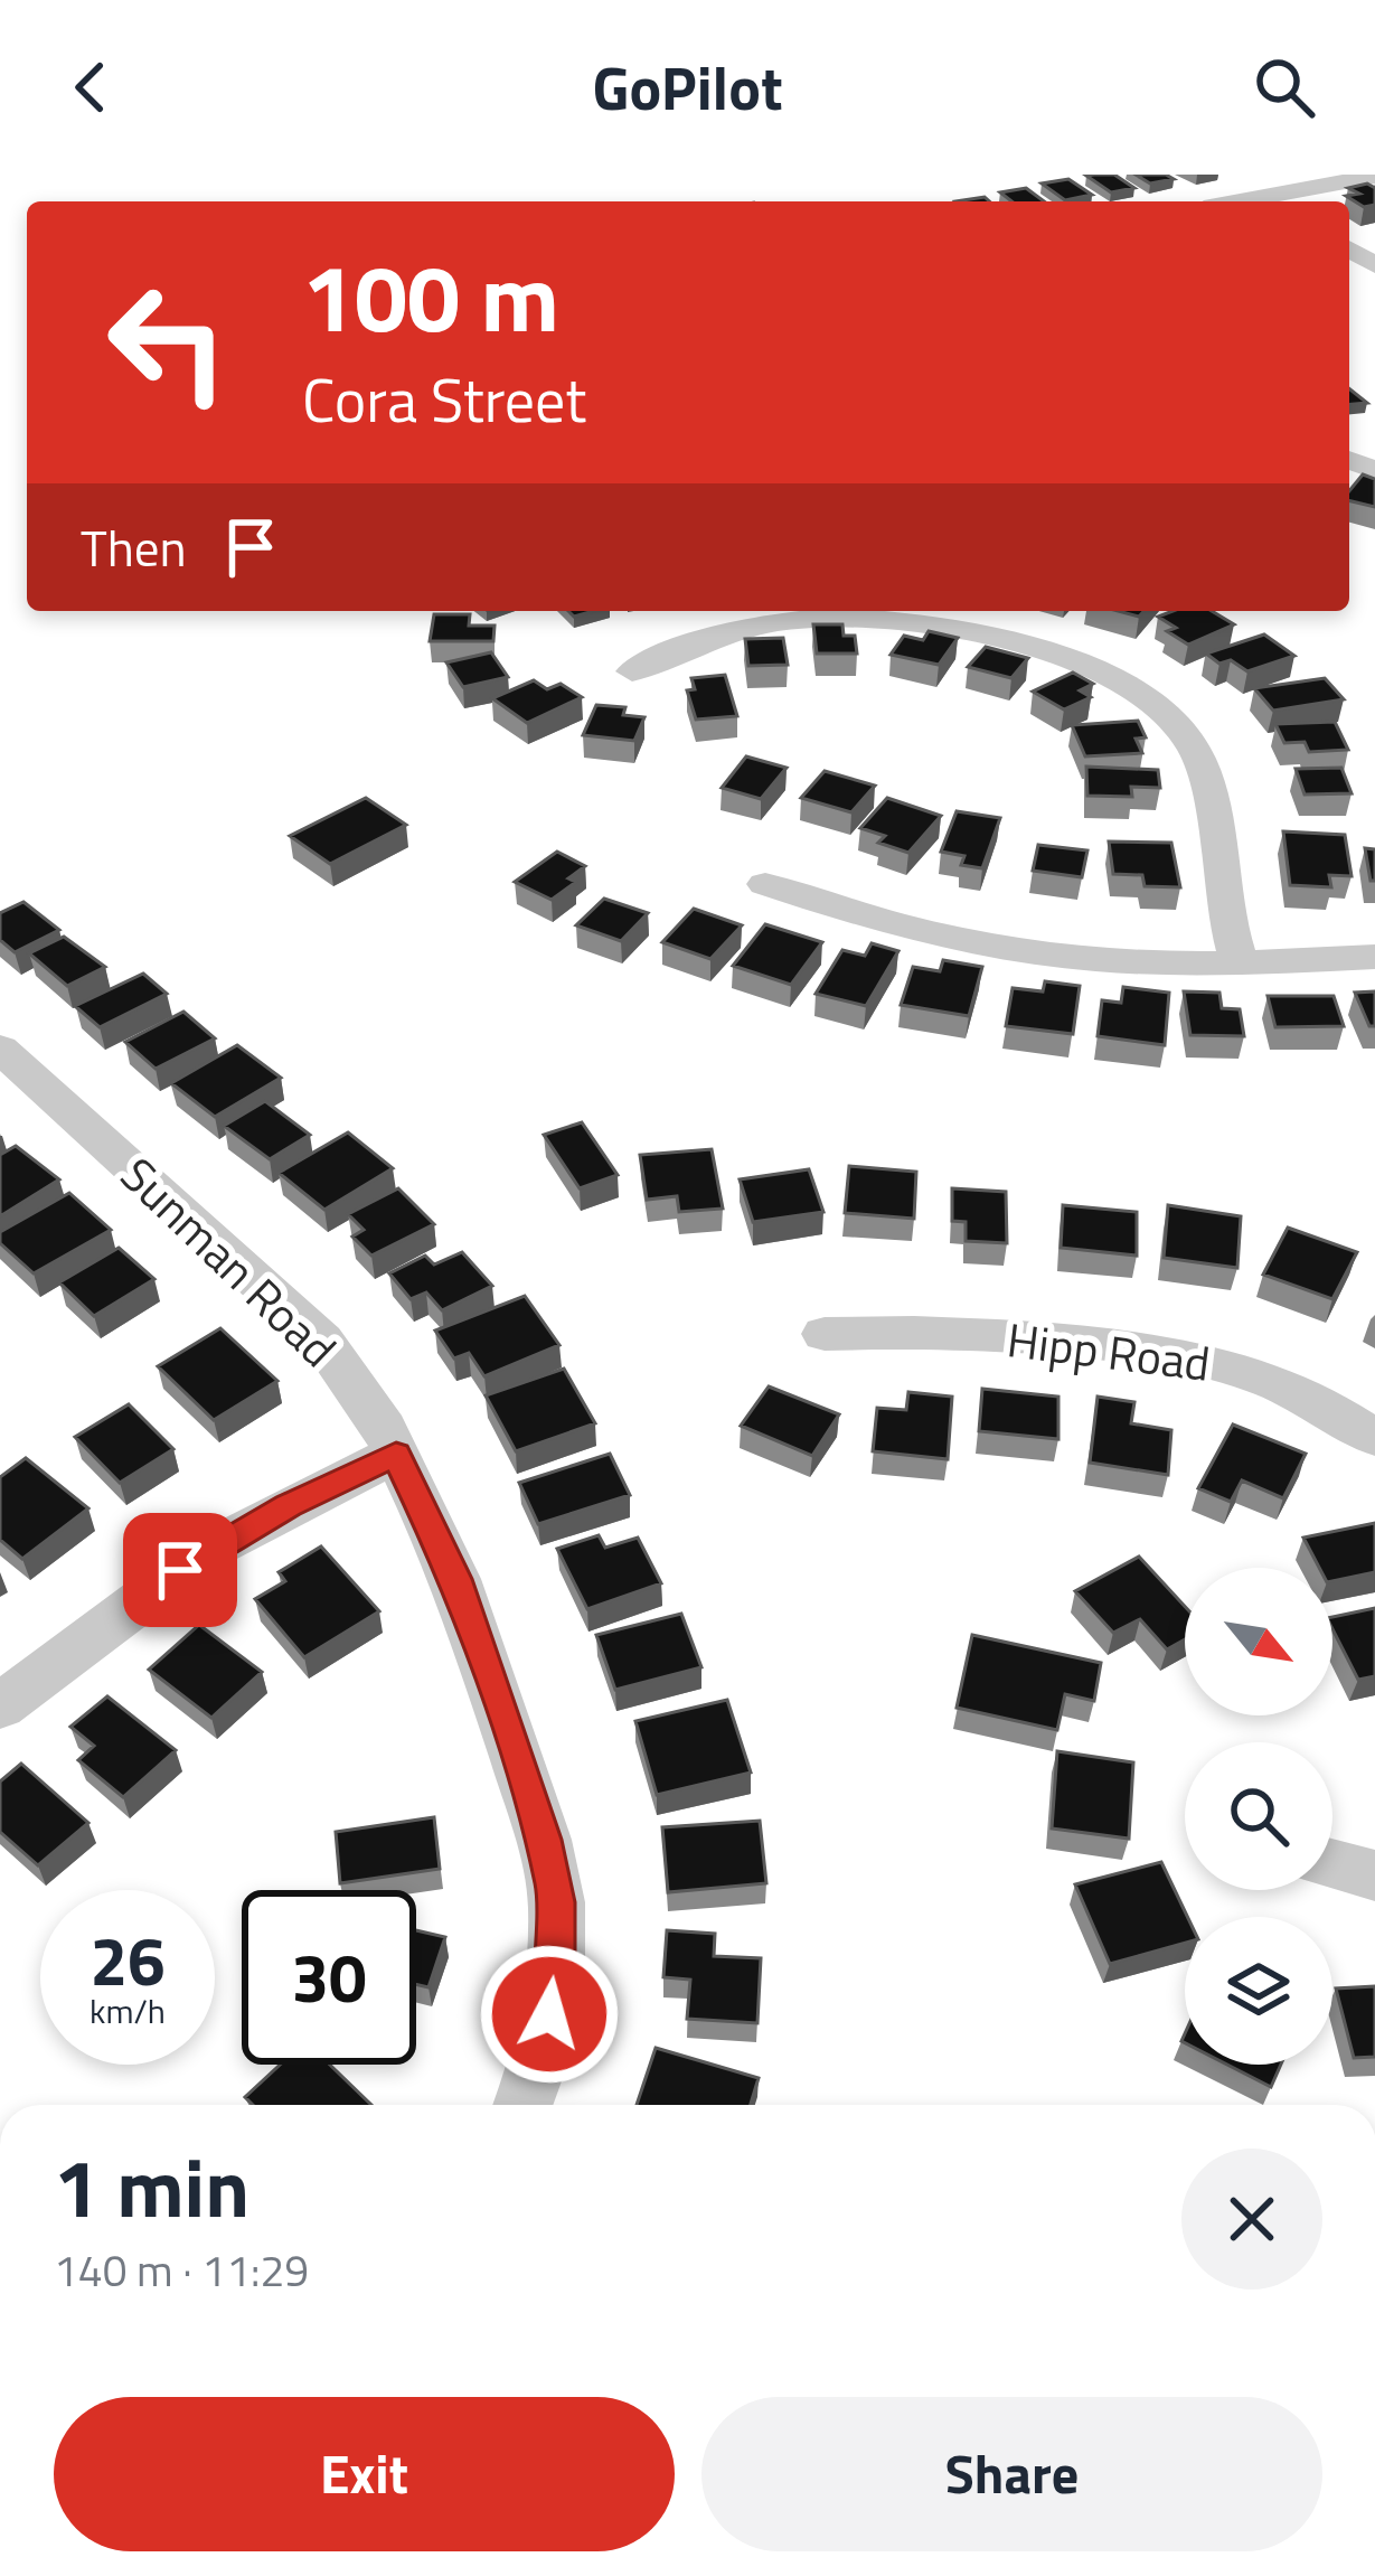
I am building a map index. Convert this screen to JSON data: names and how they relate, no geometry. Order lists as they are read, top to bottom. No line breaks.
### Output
{"streets":{"street":["Sunman Road","Hipp Road"]},"north":"bottom right","page":{"header":"GoPilot","turn":["100 m","Cora Street"],"then":"Then","speed":"26 km/h","limit":"30","heading":["1 min","140 m · 11:29"],"buttons":["Exit","Share"]}}
